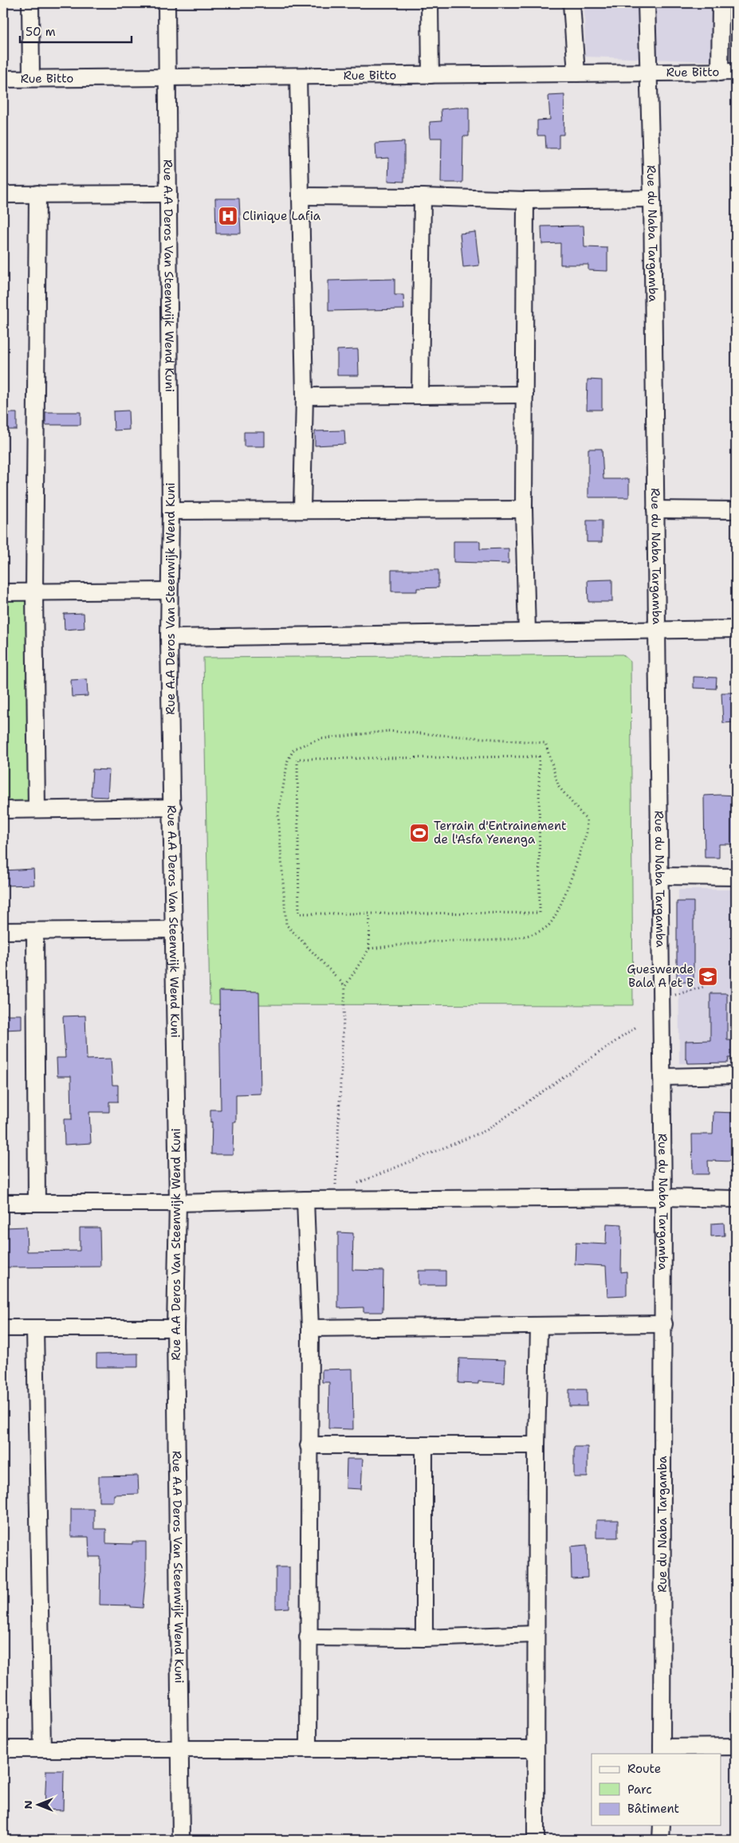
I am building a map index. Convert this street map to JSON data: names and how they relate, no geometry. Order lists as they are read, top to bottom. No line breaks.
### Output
{"streets":{"street":["Rue Bitto","Rue du Naba Targamba","Rue A.A Deros Van Steenwijk Wend Kuni"]},"crossings":[["Rue Bitto","Rue du Naba Targamba"],["Rue Bitto","Rue A.A Deros Van Steenwijk Wend Kuni"]],"places":{"hospital":["Clinique Lafia"],"sports":["Terrain d'Entrainement de l'Asfa Yenenga"],"school or university":["Gueswende Bala A et B"]},"legend":["Route","Parc","Bâtiment"],"scale_bar":"50 m","north":"left"}
